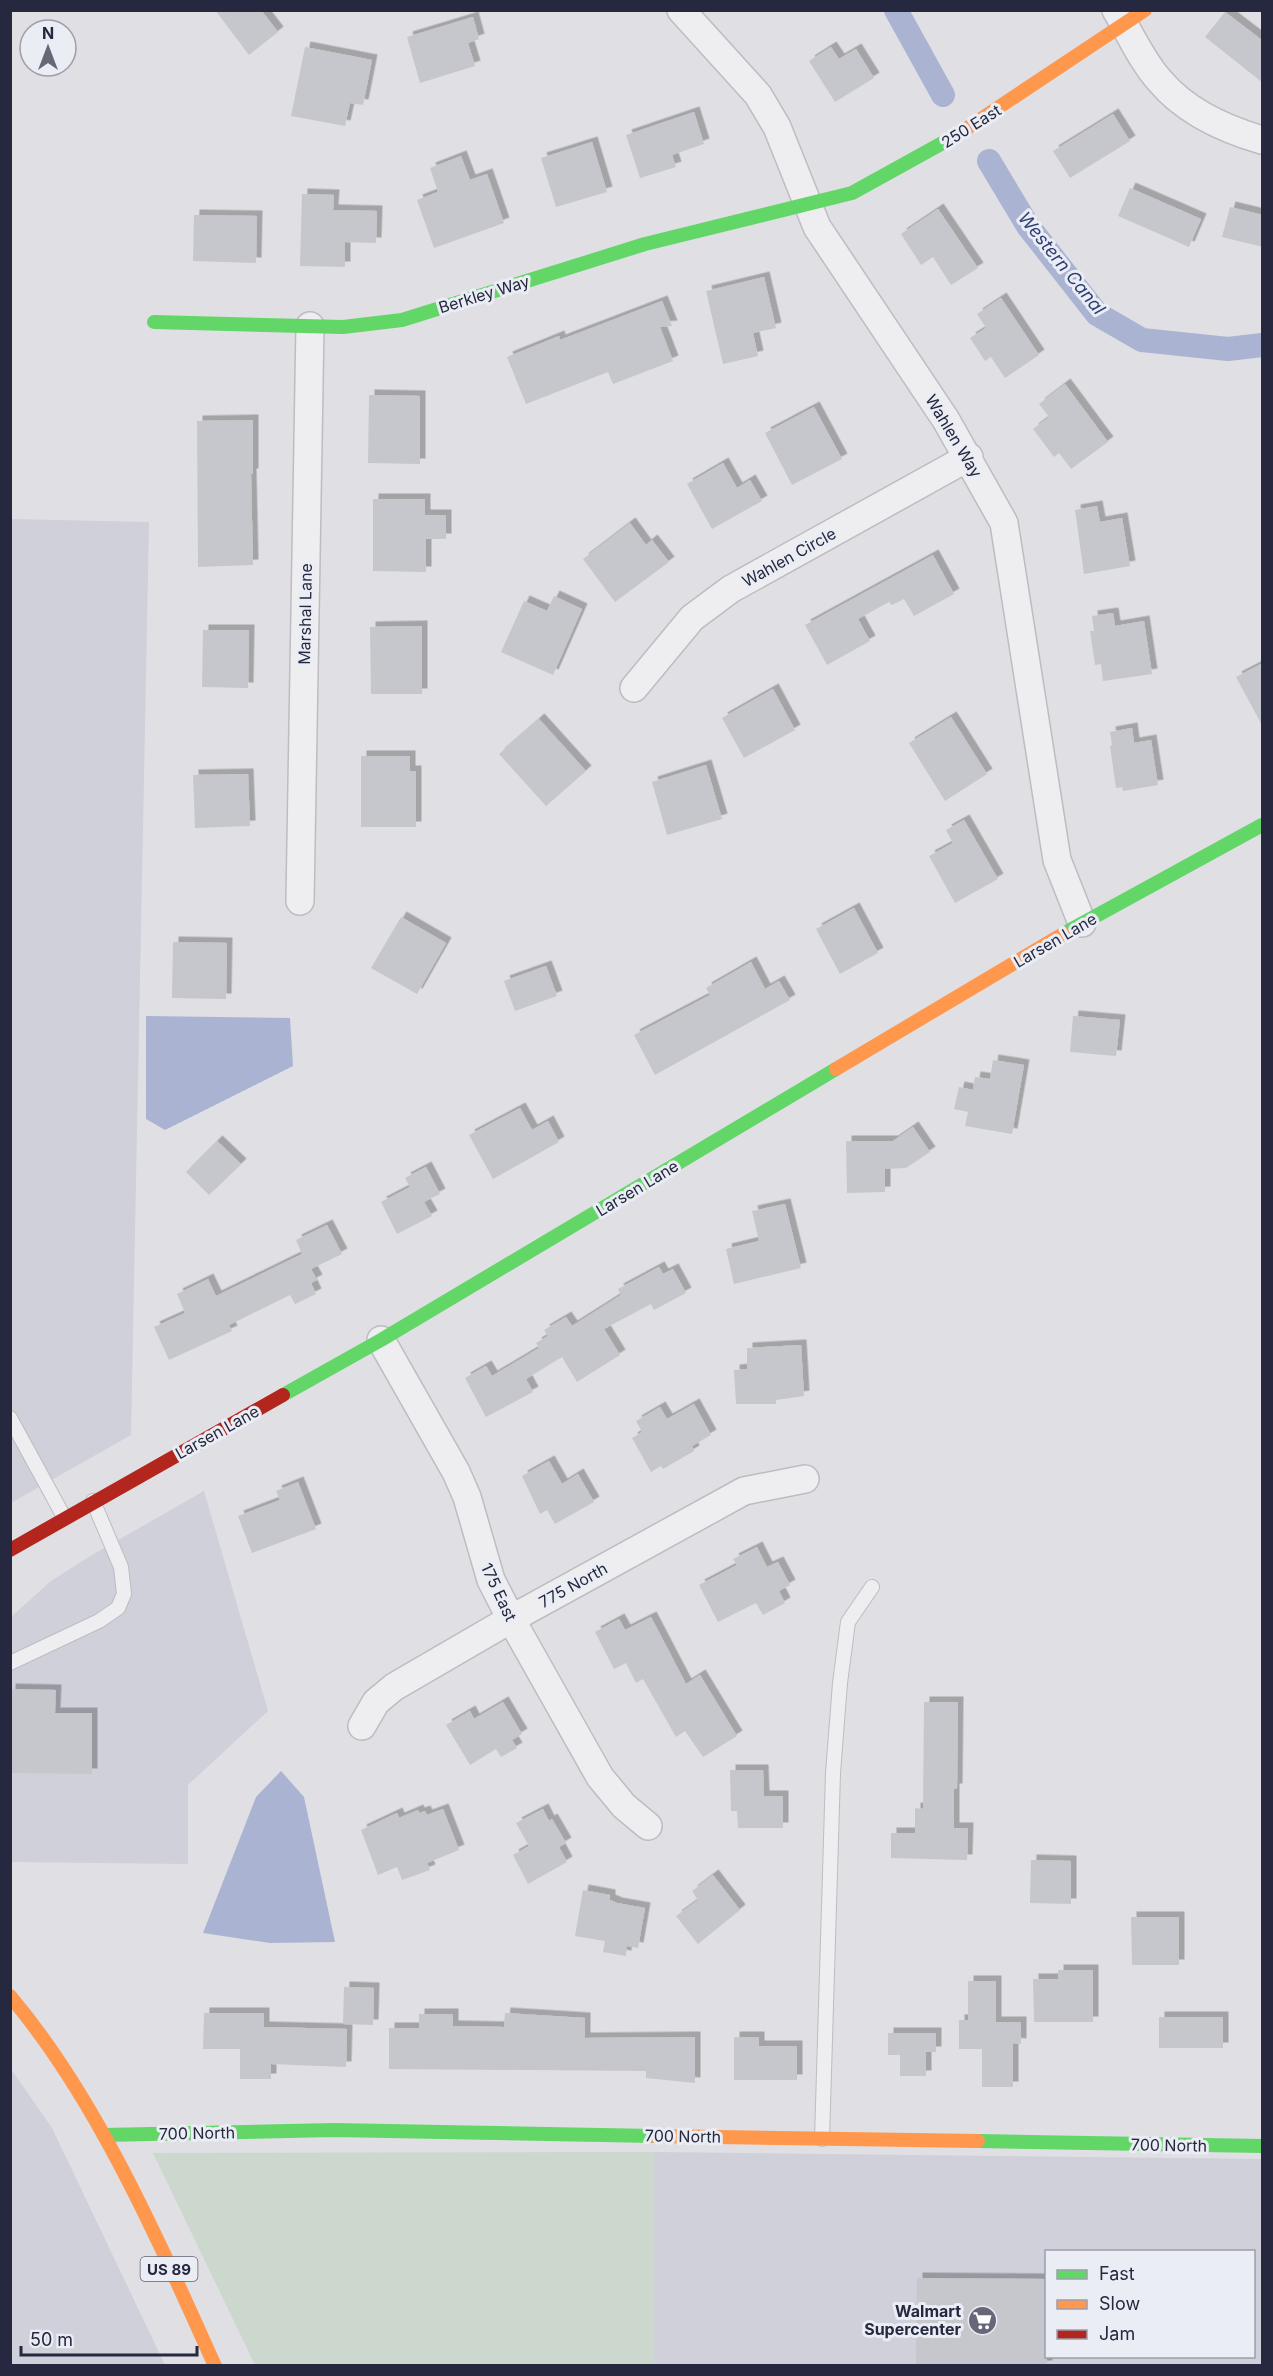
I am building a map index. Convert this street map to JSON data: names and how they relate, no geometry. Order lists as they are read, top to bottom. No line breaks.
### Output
{"streets":{"street":["250 East","Berkley Way","Wahlen Way","Wahlen Circle","Marshal Lane","Larsen Lane","775 North","175 East","700 North","US 89"]},"crossings":[["250 East","Berkley Way"],["250 East","Wahlen Way"],["Berkley Way","Wahlen Way"],["Berkley Way","Marshal Lane"],["Wahlen Way","Wahlen Circle"],["Wahlen Way","Larsen Lane"],["Larsen Lane","175 East"],["775 North","175 East"],["700 North","US 89"]],"water":["Western Canal"],"places":{"supermarket":["Walmart Supercenter"]},"legend":["Fast","Slow","Jam"],"scale_bar":"50 m","north":"top"}
